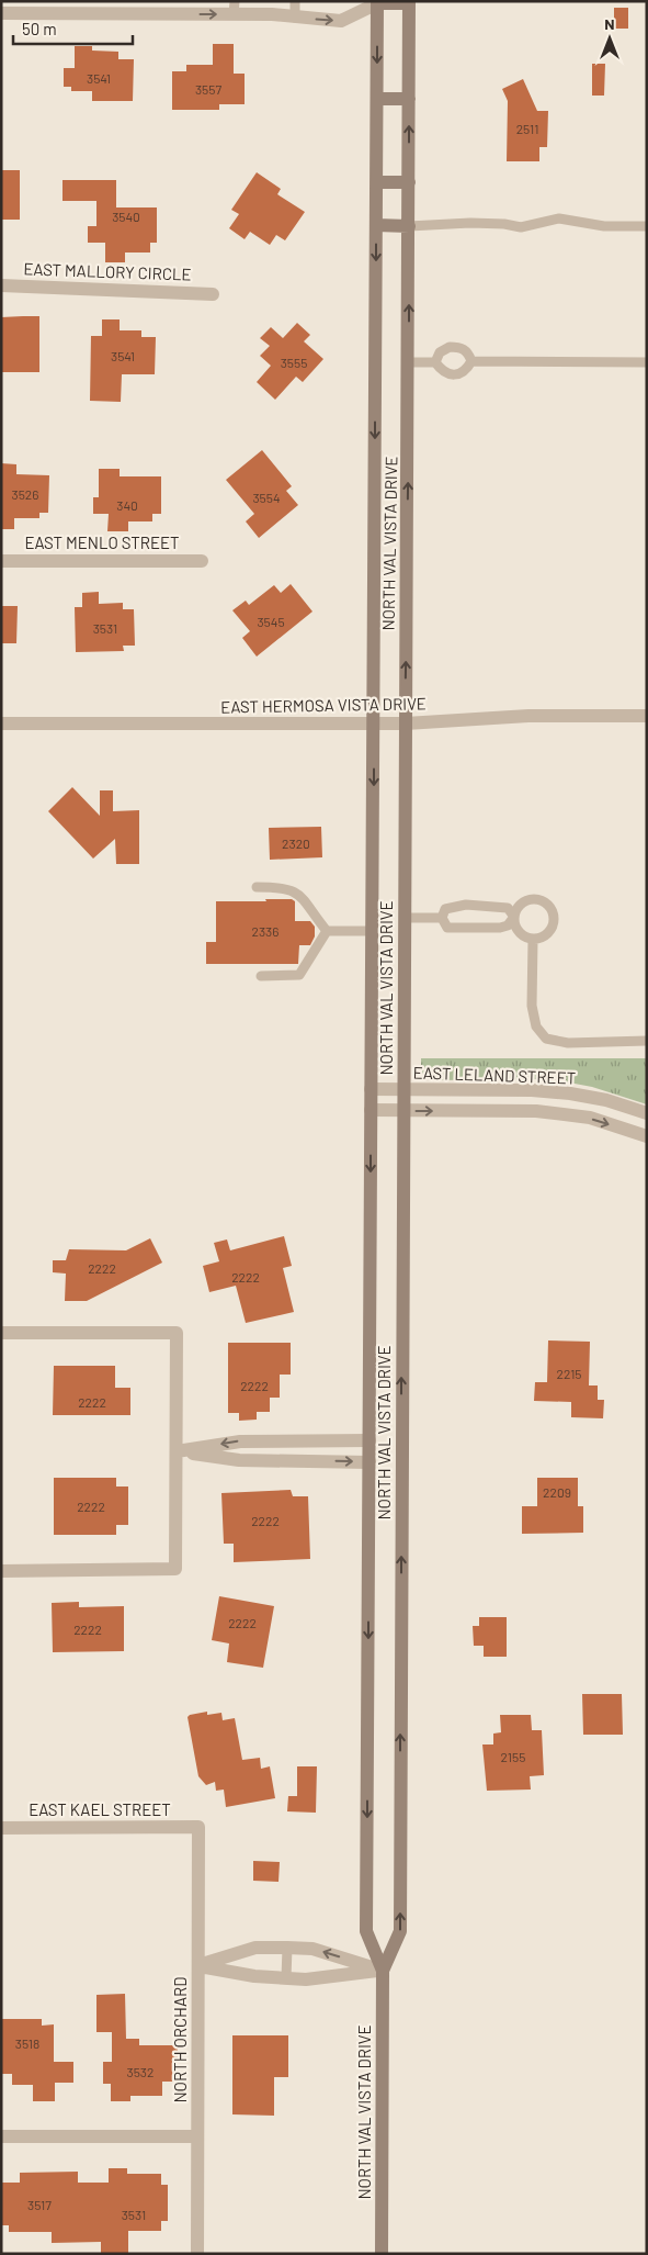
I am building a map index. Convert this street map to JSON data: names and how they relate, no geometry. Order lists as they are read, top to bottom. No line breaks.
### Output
{"streets":{"main road":["NORTH VAL VISTA DRIVE"],"street":["EAST MALLORY CIRCLE","EAST MENLO STREET","EAST HERMOSA VISTA DRIVE","EAST LELAND STREET","EAST KAEL STREET","NORTH ORCHARD"]},"crossings":[["NORTH VAL VISTA DRIVE","EAST HERMOSA VISTA DRIVE"],["NORTH VAL VISTA DRIVE","EAST LELAND STREET"],["EAST KAEL STREET","NORTH ORCHARD"]],"house_numbers":["3541","3557","2511","3540","3541","3555","3526","3554","340","3545","3531","2320","2336","2222","2222","2215","2222","2222","2209","2222","2222","2222","2222","2155","3518","3532","3517","3531"],"scale_bar":"50 m","north":"top"}
